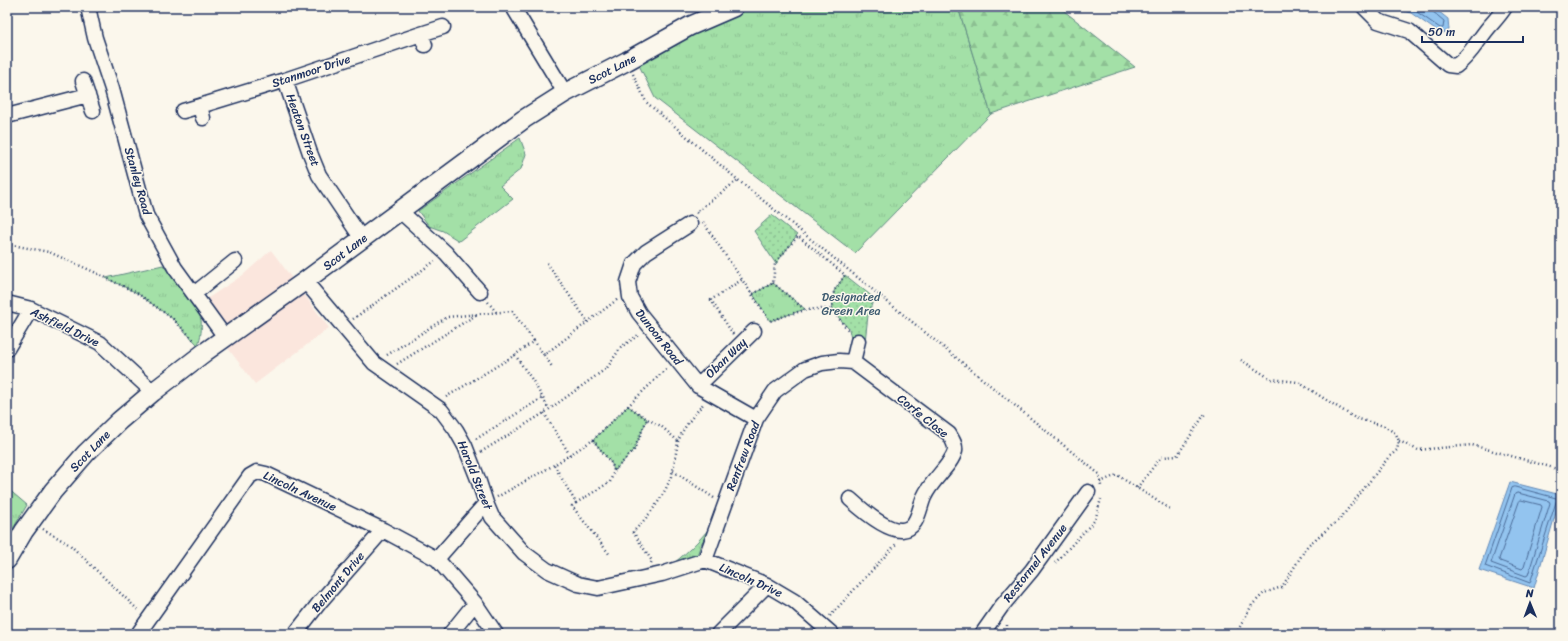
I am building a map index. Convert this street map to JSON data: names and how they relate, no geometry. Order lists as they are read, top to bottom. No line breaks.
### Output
{"streets":{"main road":["Scot Lane"],"street":["Stanmoor Drive","Heaton Street","Stanley Road","Ashfield Drive","Dunoon Road","Oban Way","Corfe Close","Renfrew Road","Harold Street","Lincoln Avenue","Restormel Avenue","Lincoln Drive","Belmont Drive"]},"crossings":[["Scot Lane","Heaton Street"],["Scot Lane","Stanley Road"],["Scot Lane","Ashfield Drive"],["Scot Lane","Harold Street"],["Stanmoor Drive","Heaton Street"],["Dunoon Road","Oban Way"],["Dunoon Road","Renfrew Road"],["Corfe Close","Renfrew Road"],["Renfrew Road","Harold Street"],["Renfrew Road","Lincoln Drive"],["Harold Street","Lincoln Drive"],["Lincoln Avenue","Belmont Drive"]],"parks":["Designated Green Area"],"scale_bar":"50 m","north":"top"}
